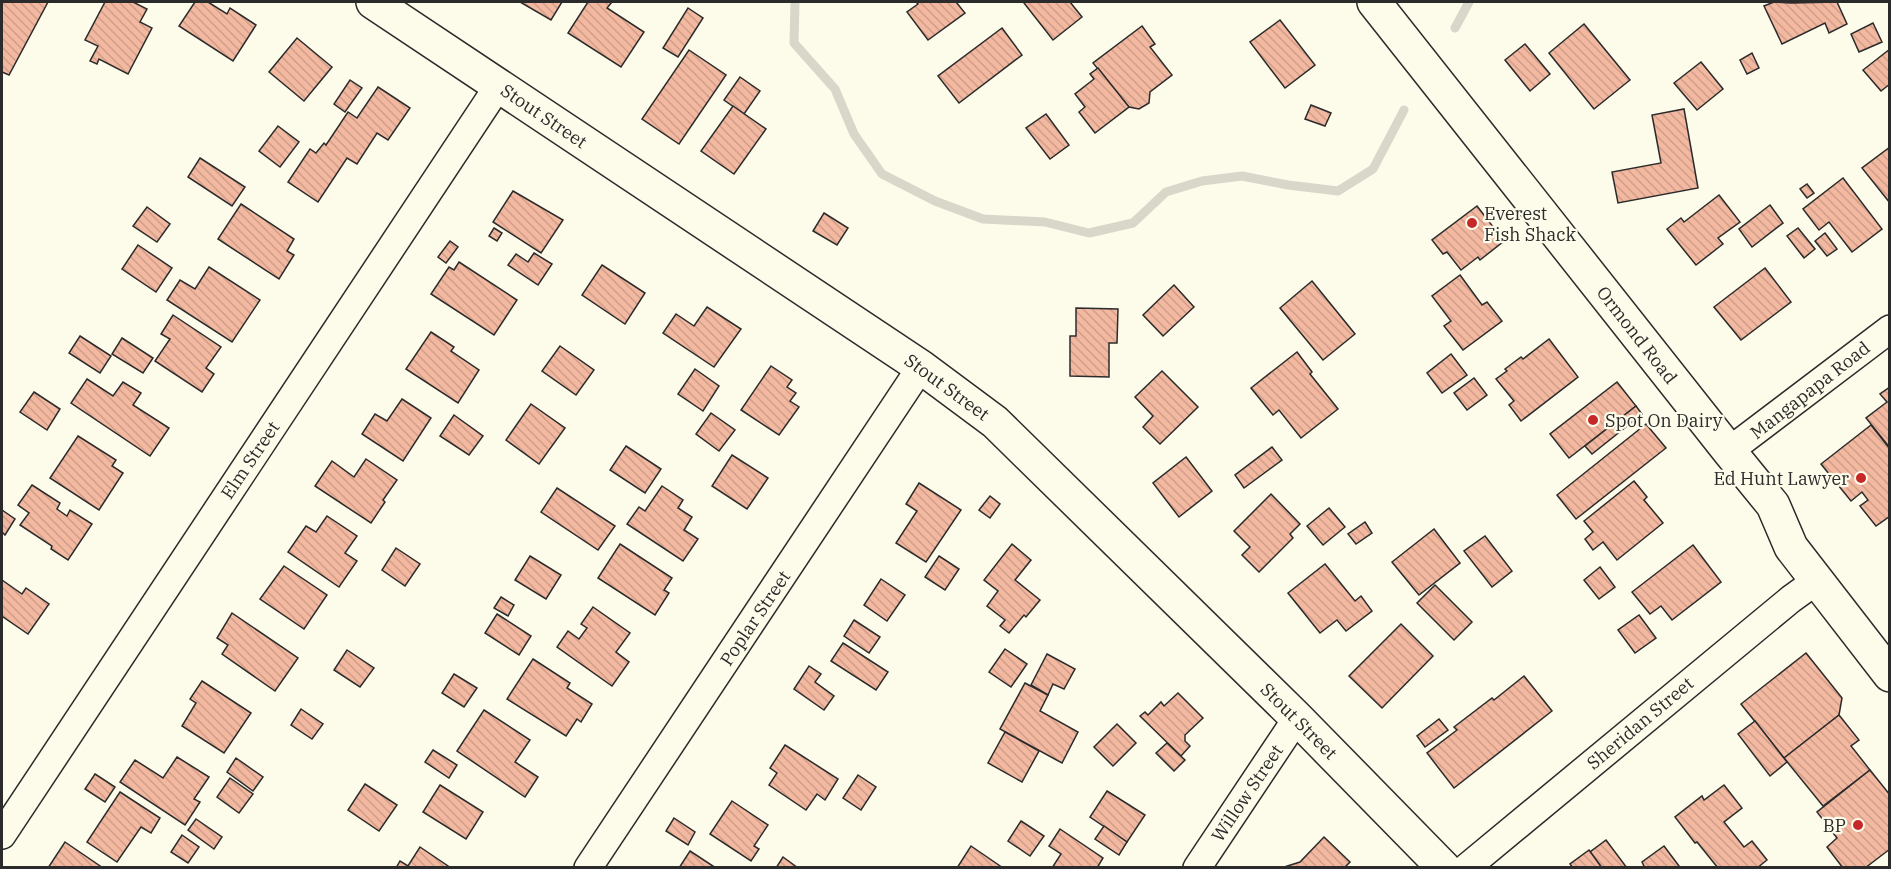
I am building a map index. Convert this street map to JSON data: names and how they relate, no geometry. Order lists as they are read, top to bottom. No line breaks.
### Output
{"streets":{"street":["Stout Street","Ormond Road","Mangapapa Road","Elm Street","Poplar Street","Sheridan Street","Willow Street"]},"crossings":[["Stout Street","Elm Street"],["Stout Street","Poplar Street"],["Stout Street","Willow Street"],["Ormond Road","Mangapapa Road"],["Ormond Road","Sheridan Street"]],"places":["Everest Fish Shack","Spot On Dairy","Ed Hunt Lawyer","BP"]}
